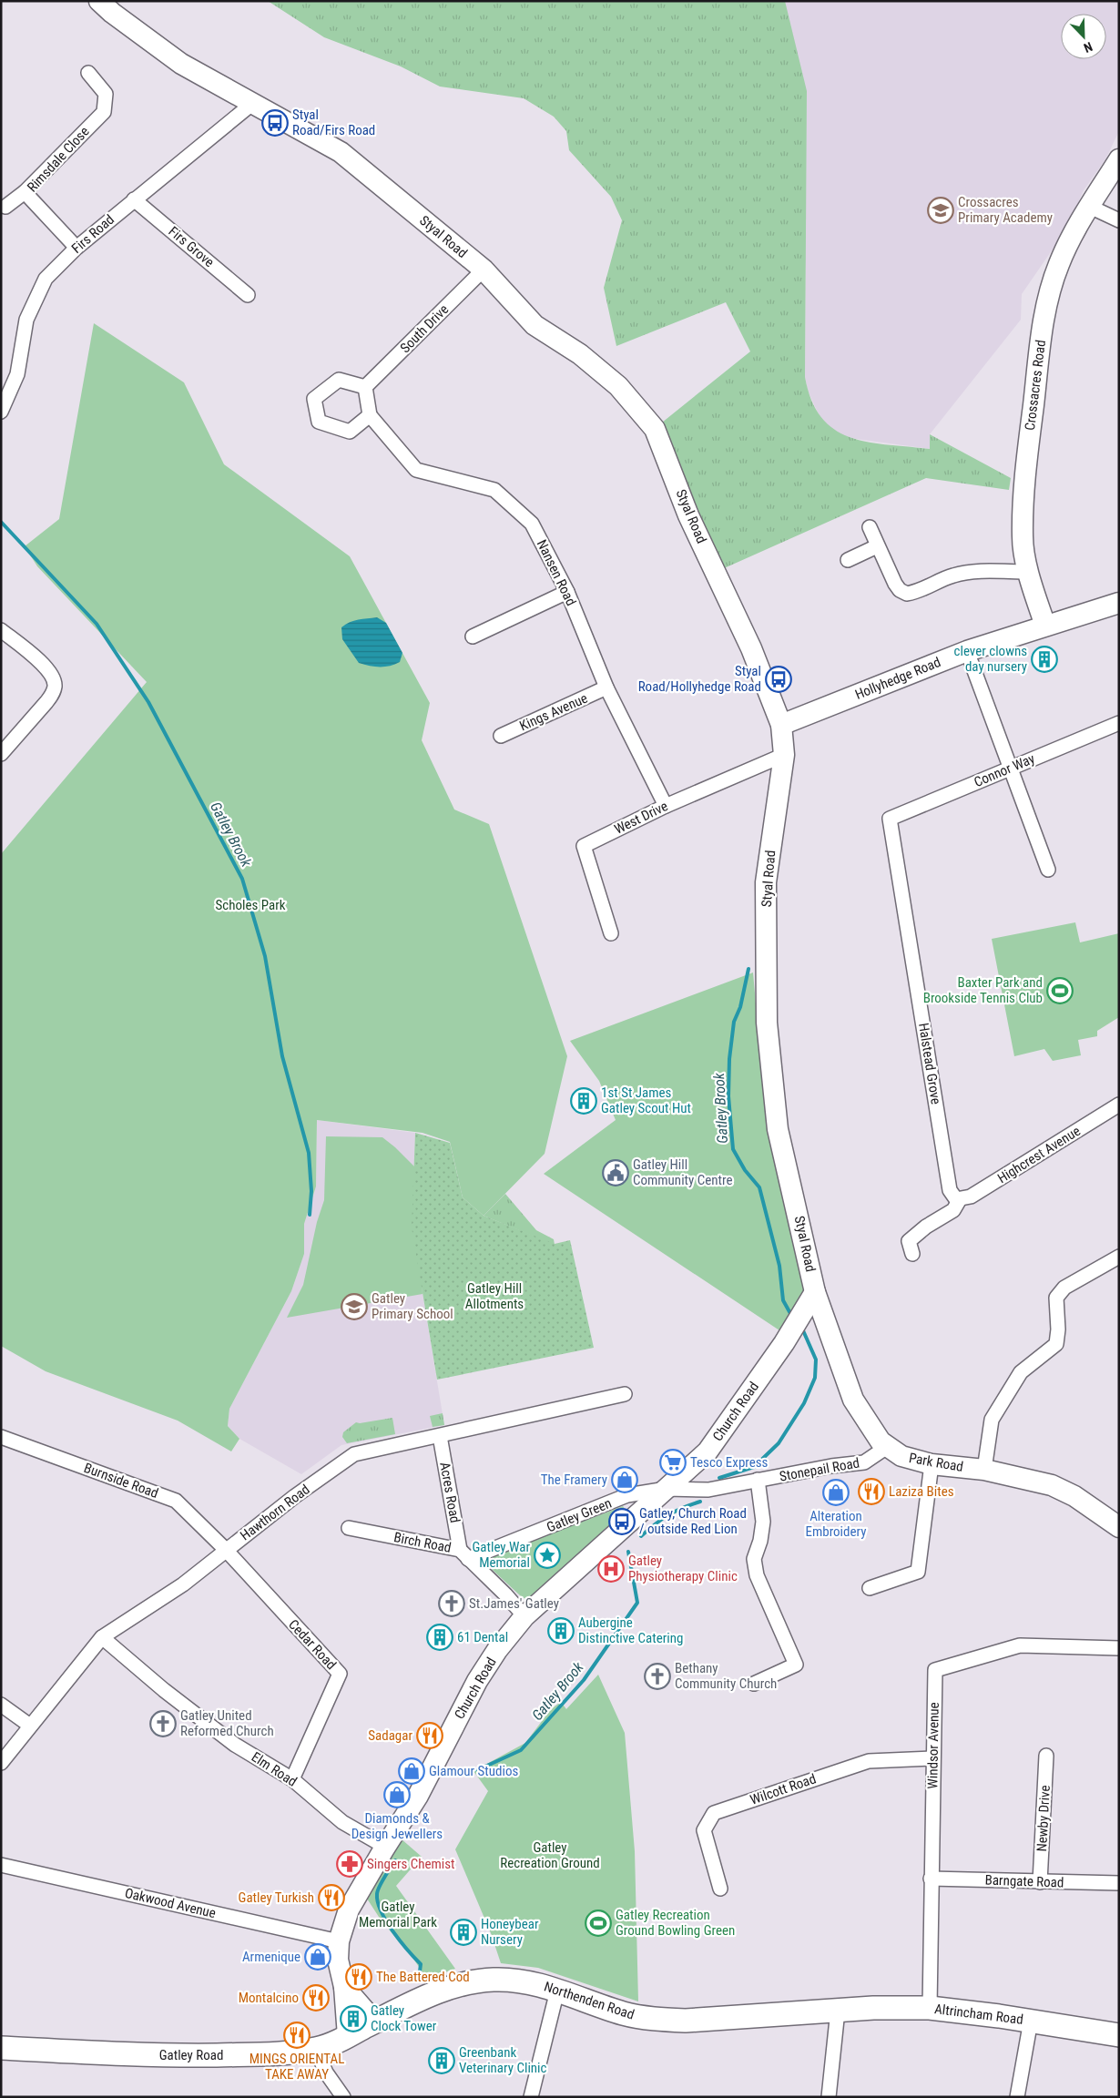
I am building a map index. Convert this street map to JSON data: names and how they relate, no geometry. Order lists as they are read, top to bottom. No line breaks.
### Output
{"streets":{"main road":["Styal Road","Crossacres Road","Hollyhedge Road","Church Road","Park Road","Northenden Road","Altrincham Road","Gatley Road"],"street":["Rimsdale Close","Firs Road","Firs Grove","South Drive","Nansen Road","Kings Avenue","Connor Way","West Drive","Halstead Grove","Highcrest Avenue","Stonepail Road","Burnside Road","Acres Road","Hawthorn Road","Gatley Green","Birch Road","Cedar Road","Windsor Avenue","Elm Road","Wilcott Road","Newby Drive","Barngate Road","Oakwood Avenue"]},"crossings":[["Rimsdale Close","Firs Road"],["Firs Road","Styal Road"],["Firs Road","Firs Grove"],["Styal Road","South Drive"],["Styal Road","Hollyhedge Road"],["Styal Road","West Drive"],["Styal Road","Church Road"],["Styal Road","Park Road"],["South Drive","Nansen Road"],["Crossacres Road","Hollyhedge Road"],["Nansen Road","Kings Avenue"],["Nansen Road","West Drive"],["Connor Way","Halstead Grove"],["Halstead Grove","Highcrest Avenue"],["Church Road","Park Road"],["Church Road","Stonepail Road"],["Church Road","Gatley Green"],["Church Road","Birch Road"],["Church Road","Elm Road"],["Church Road","Oakwood Avenue"],["Church Road","Northenden Road"],["Church Road","Gatley Road"],["Park Road","Stonepail Road"],["Stonepail Road","Gatley Green"],["Burnside Road","Hawthorn Road"],["Burnside Road","Cedar Road"],["Acres Road","Hawthorn Road"],["Acres Road","Gatley Green"],["Acres Road","Birch Road"],["Hawthorn Road","Cedar Road"],["Hawthorn Road","Elm Road"],["Gatley Green","Birch Road"],["Cedar Road","Elm Road"],["Windsor Avenue","Wilcott Road"],["Windsor Avenue","Barngate Road"],["Windsor Avenue","Altrincham Road"],["Newby Drive","Barngate Road"],["Northenden Road","Altrincham Road"],["Northenden Road","Gatley Road"]],"water":["Gatley Brook"],"parks":["Scholes Park","Gatley Hill Allotments","Gatley Recreation Ground","Gatley Memorial Park"],"places":{"bus stop":["Styal Road/Firs Road","Styal Road/Hollyhedge Road","Gatley, Church Road / outside Red Lion"],"school or university":["Crossacres Primary Academy","Gatley Primary School"],"building":["clever clowns day nursery","1st St James Gatley Scout Hut","Aubergine Distinctive Catering","61 Dental","Honeybear Nursery","Gatley Clock Tower","Greenbank Veterinary Clinic"],"sports":["Baxter Park and Brookside Tennis Club","Gatley Recreation Ground Bowling Green"],"public building":["Gatley Hill Community Centre"],"supermarket":["Tesco Express"],"shop":["The Framery","Alteration Embroidery","Glamour Studios","Diamonds & Design Jewellers","Armenique"],"restaurant":["Laziza Bites","Sadagar","Gatley Turkish","The Battered Cod","Montalcino","MINGS ORIENTAL TAKE AWAY"],"place":["Gatley War Memorial"],"hospital":["Gatley Physiotherapy Clinic"],"church":["St.James' Gatley","Bethany Community Church","Gatley United Reformed Church"],"pharmacy":["Singers Chemist"]},"north":"bottom right"}
